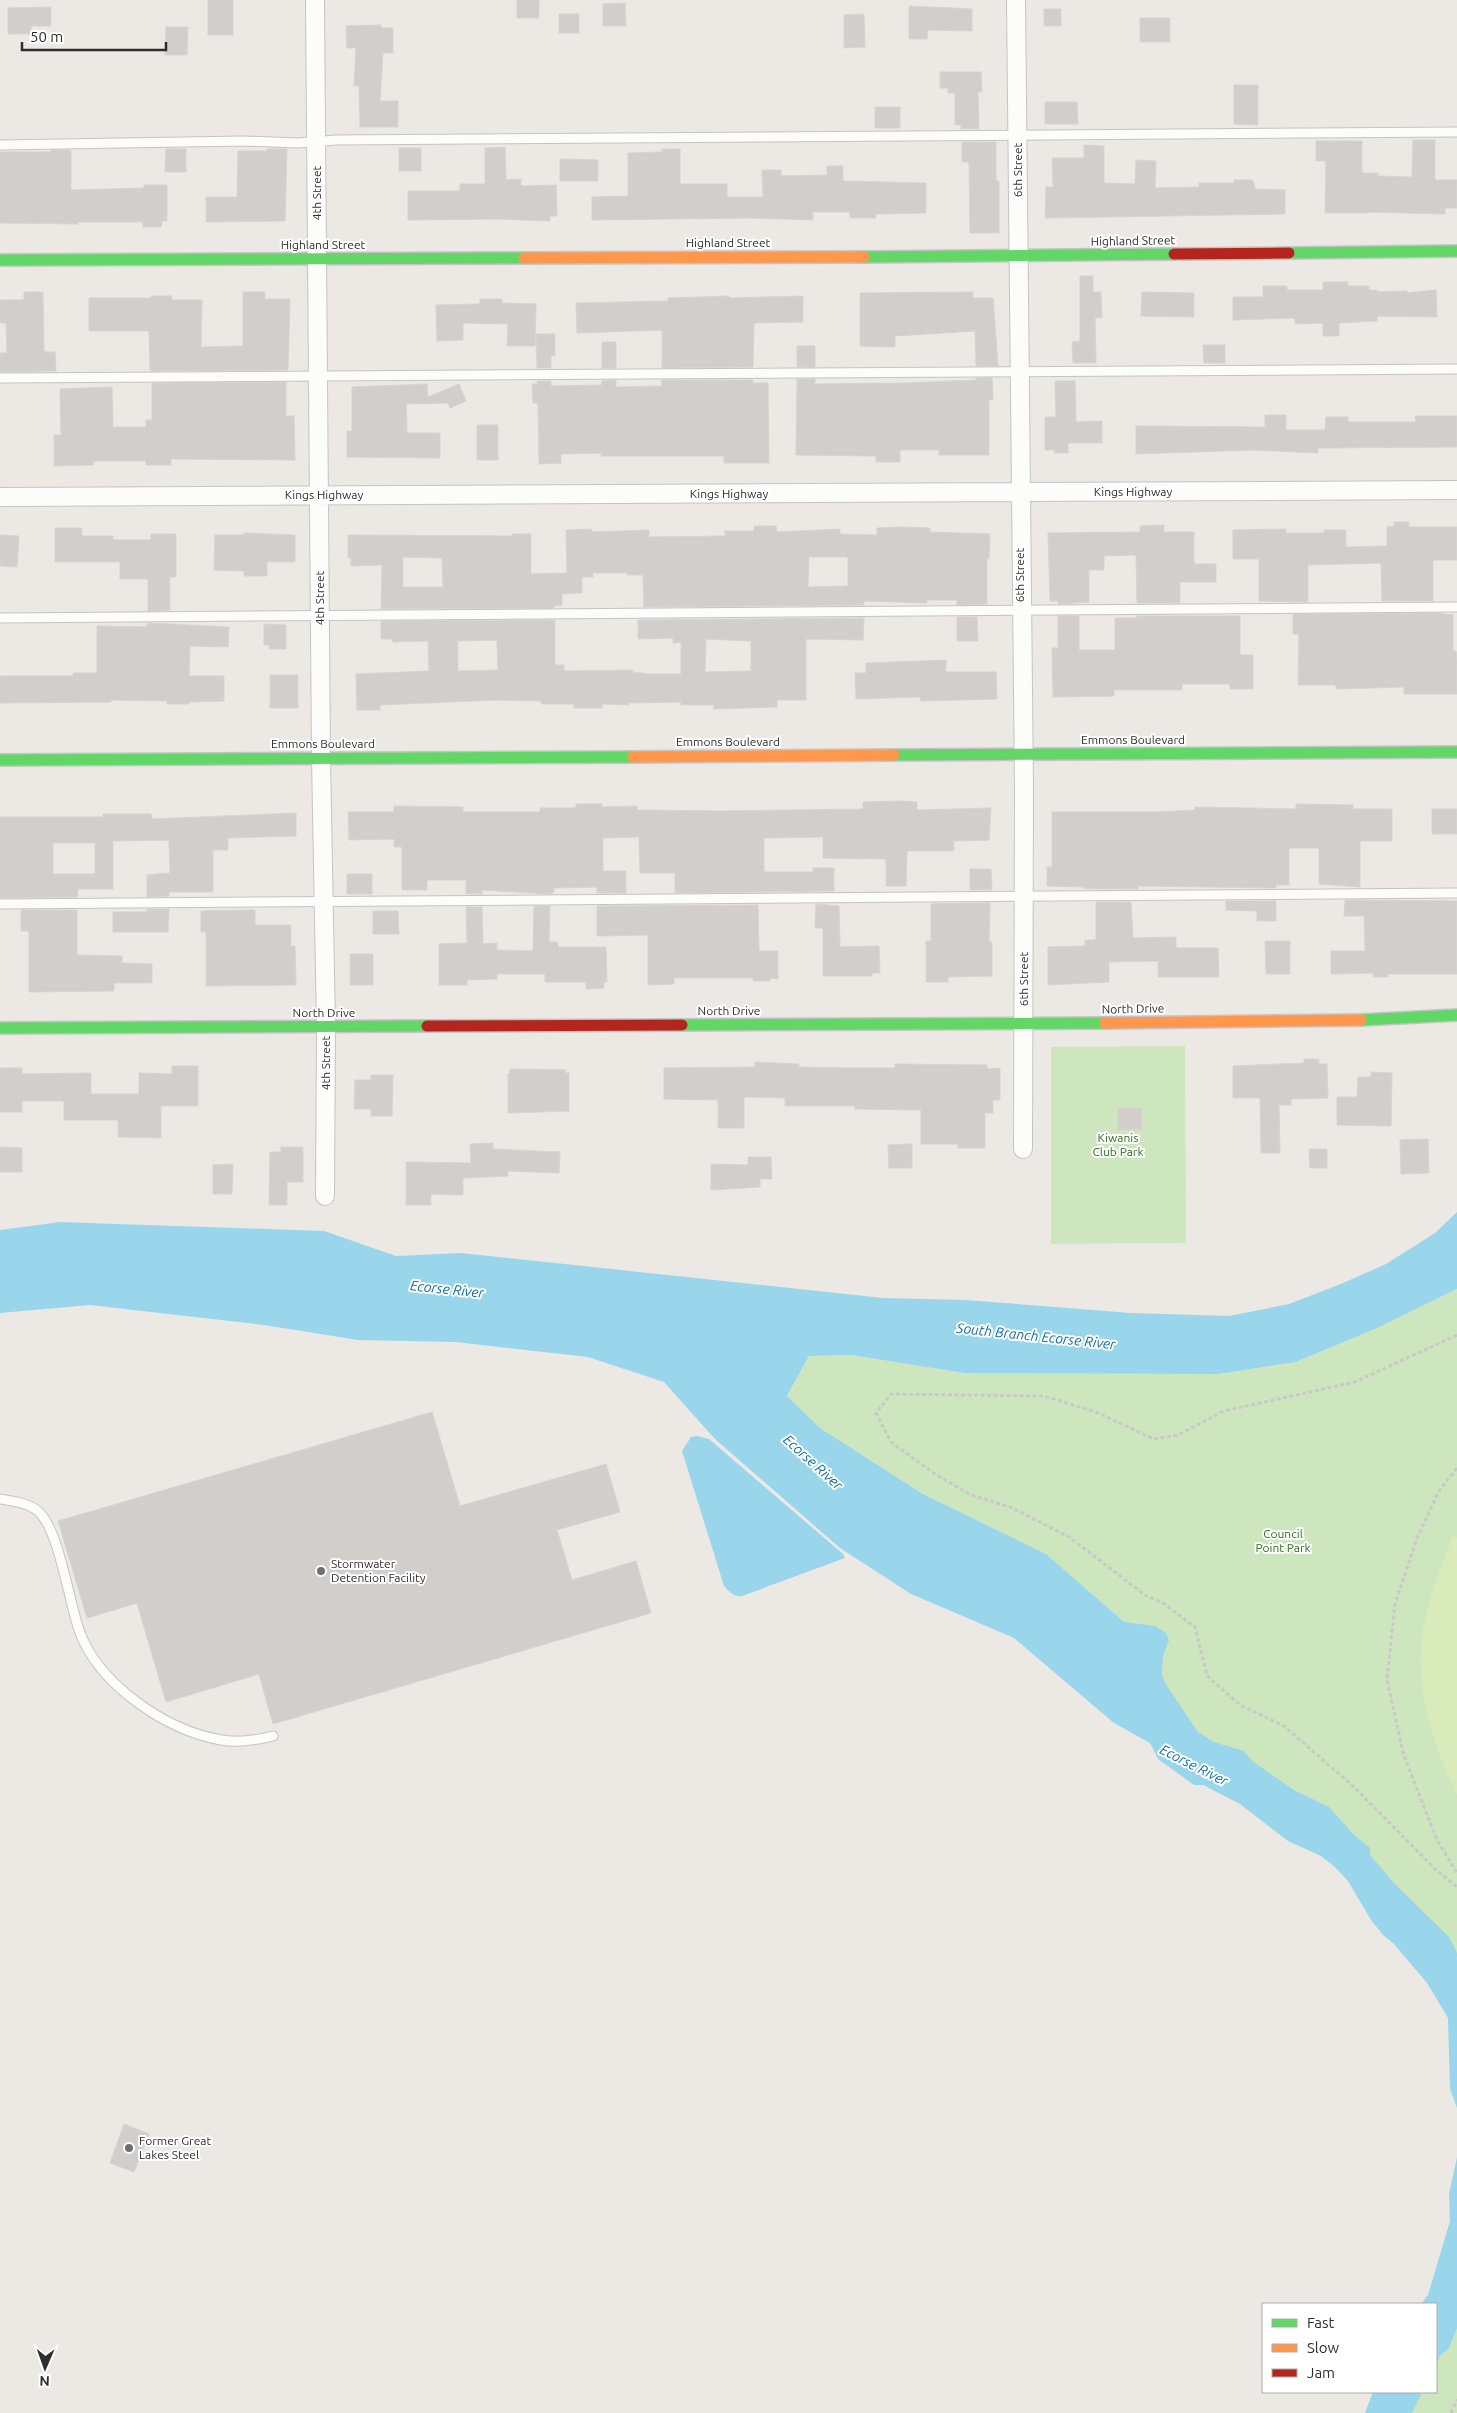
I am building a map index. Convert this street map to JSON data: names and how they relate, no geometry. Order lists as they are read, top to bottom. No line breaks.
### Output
{"streets":{"street":["6th Street","4th Street","Highland Street","Kings Highway","Emmons Boulevard","North Drive"]},"crossings":[["6th Street","Highland Street"],["6th Street","Kings Highway"],["6th Street","Emmons Boulevard"],["6th Street","North Drive"],["4th Street","Highland Street"],["4th Street","Kings Highway"],["4th Street","Emmons Boulevard"],["4th Street","North Drive"]],"water":["Ecorse River","South Branch Ecorse River"],"parks":["Kiwanis Club Park","Council Point Park"],"places":["Stormwater Detention Facility","Former Great Lakes Steel"],"legend":["Fast","Slow","Jam"],"scale_bar":"50 m","north":"bottom"}
